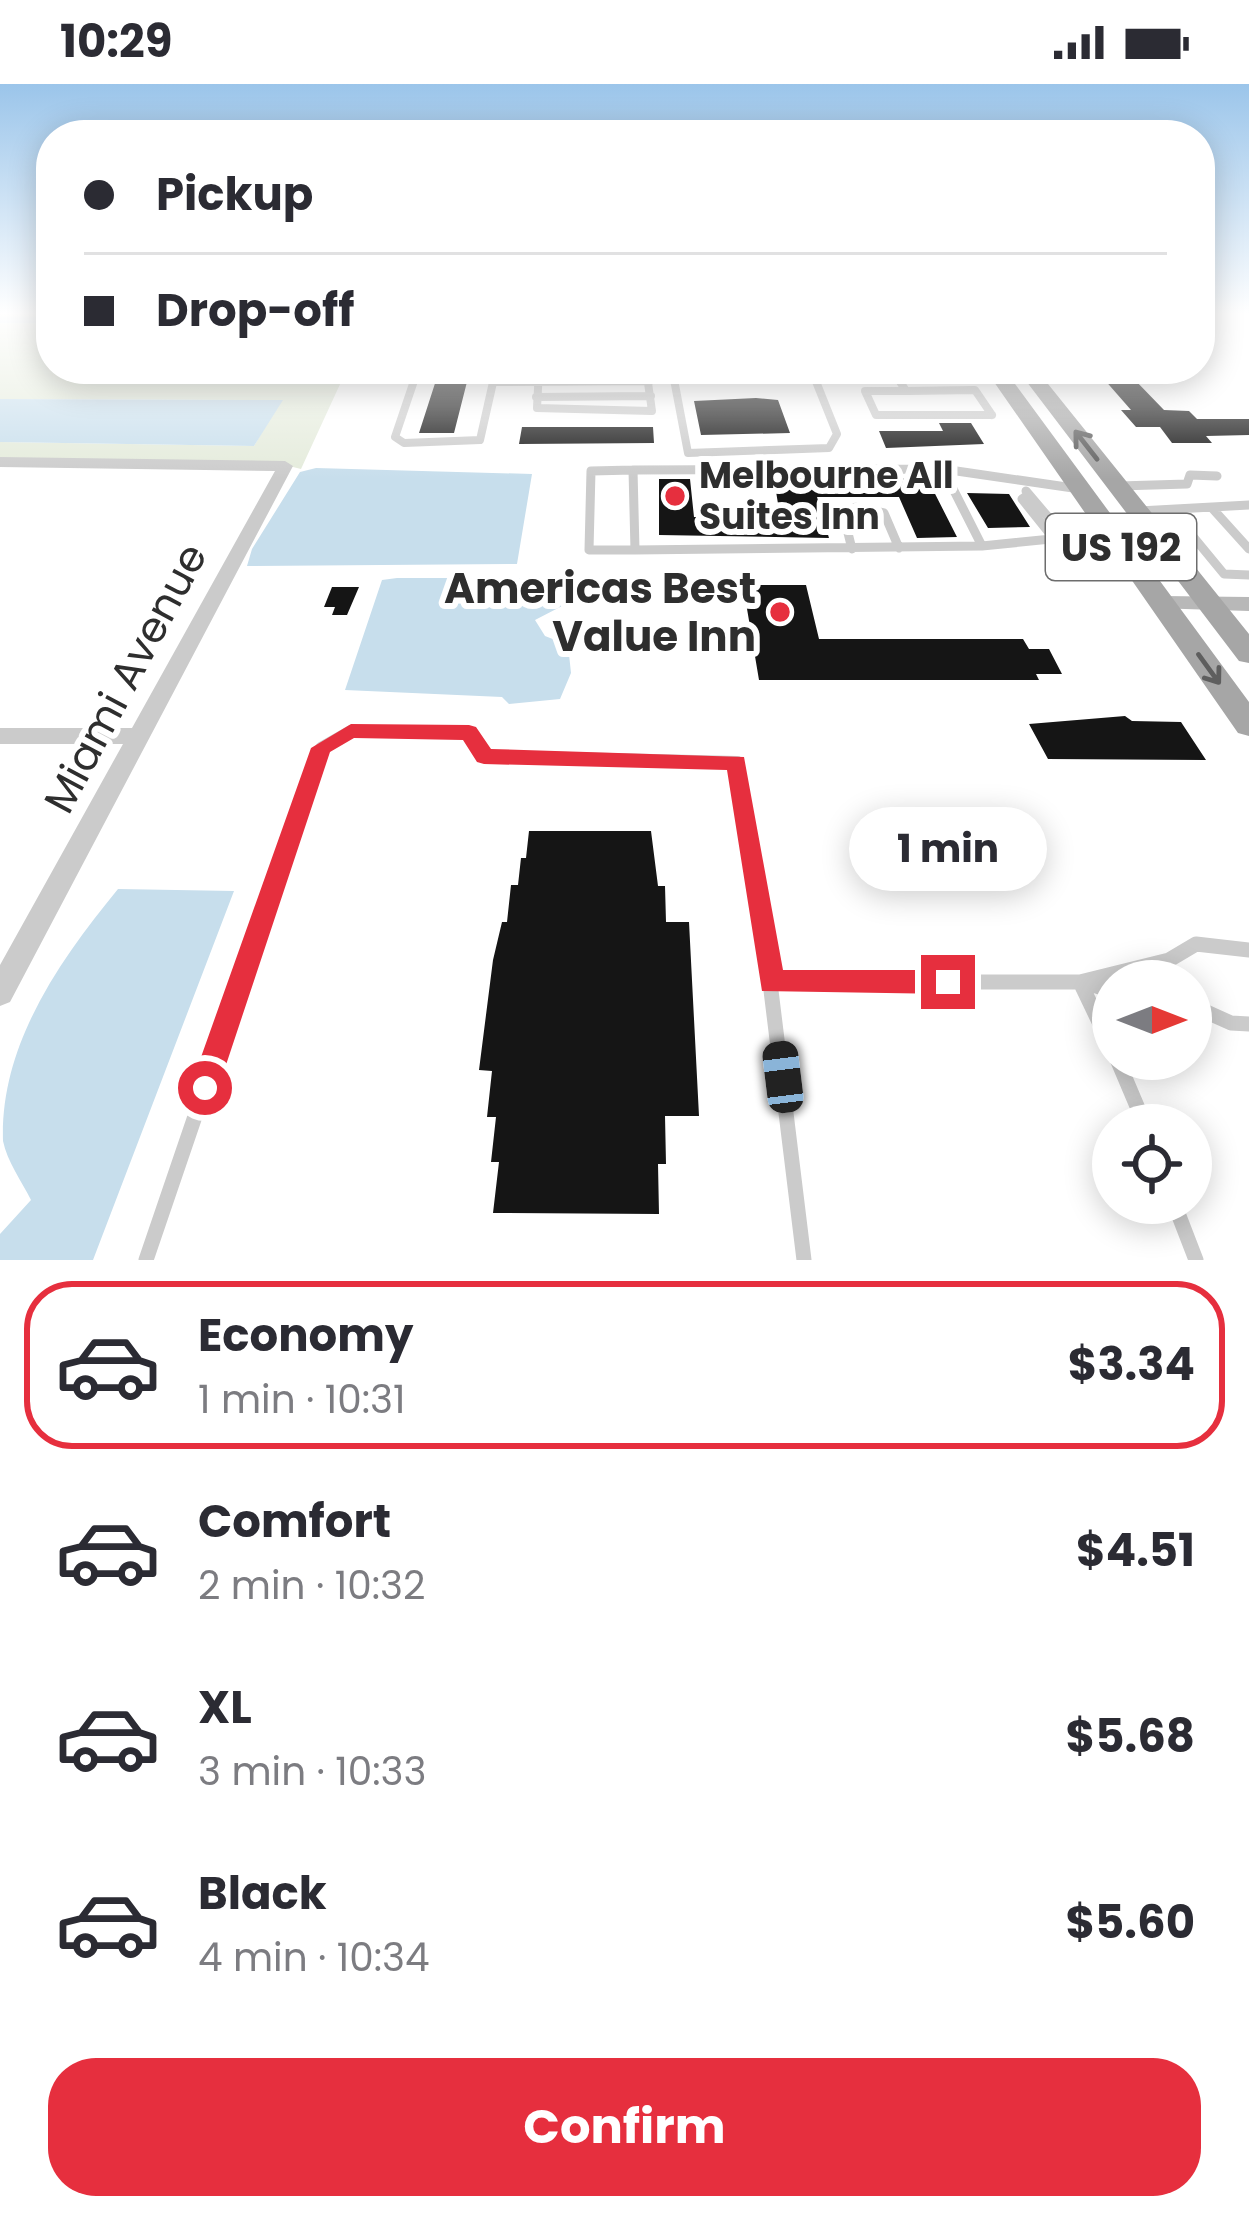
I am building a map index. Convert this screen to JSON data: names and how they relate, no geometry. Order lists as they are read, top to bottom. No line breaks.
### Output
{"streets":{"main road":["US 192"],"street":["Miami Avenue"]},"places":["Melbourne All Suites Inn","Americas Best Value Inn"],"north":"right","page":{"status":"10:29","banner":["Pickup","Drop-off"],"bubble":"1 min","list":[{"name":"Economy","note":"1 min · 10:31","value":"$3.34"},{"name":"Comfort","note":"2 min · 10:32","value":"$4.51"},{"name":"XL","note":"3 min · 10:33","value":"$5.68"},{"name":"Black","note":"4 min · 10:34","value":"$5.60"}],"buttons":"Confirm"}}
